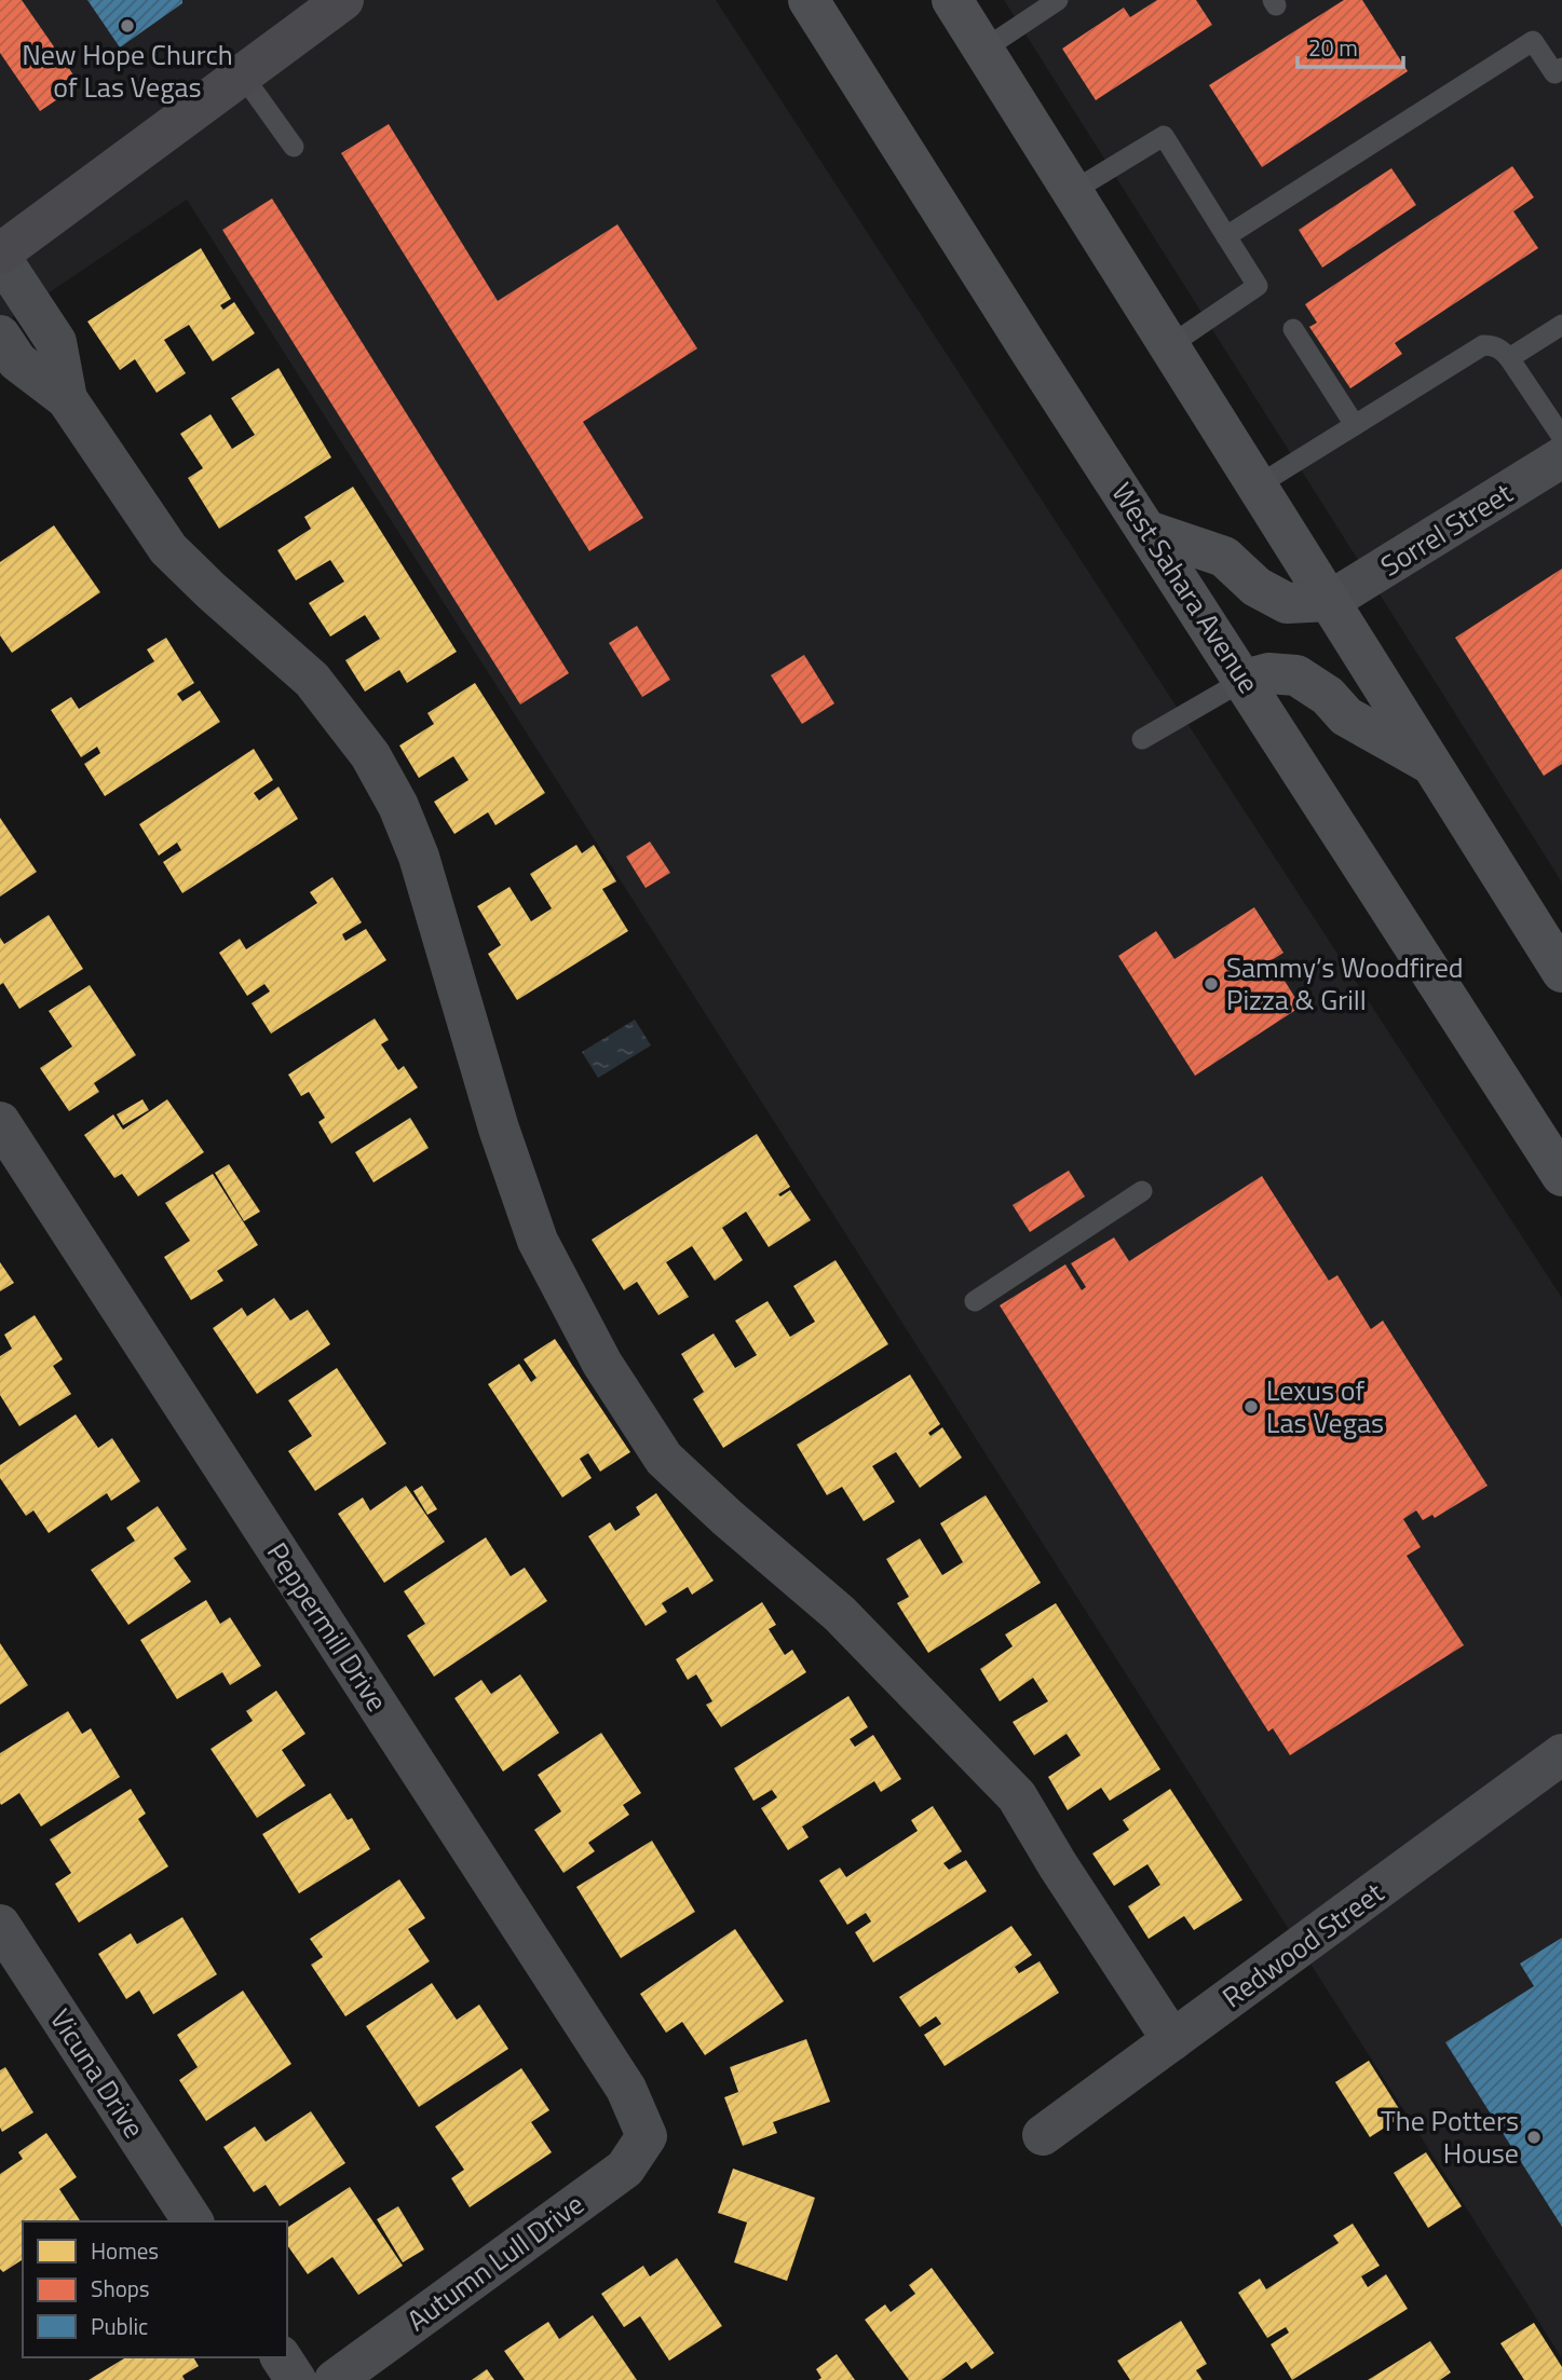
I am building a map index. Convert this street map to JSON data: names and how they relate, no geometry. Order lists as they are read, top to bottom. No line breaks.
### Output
{"streets":{"main road":["West Sahara Avenue"],"street":["Sorrel Street","Peppermill Drive","Redwood Street","Vicuna Drive","Autumn Lull Drive"]},"crossings":[["Peppermill Drive","Autumn Lull Drive"]],"places":["New Hope Church of Las Vegas","Sammy’s Woodfired Pizza & Grill","Lexus of Las Vegas","The Potters House"],"legend":["Homes","Shops","Public"],"scale_bar":"20 m"}
